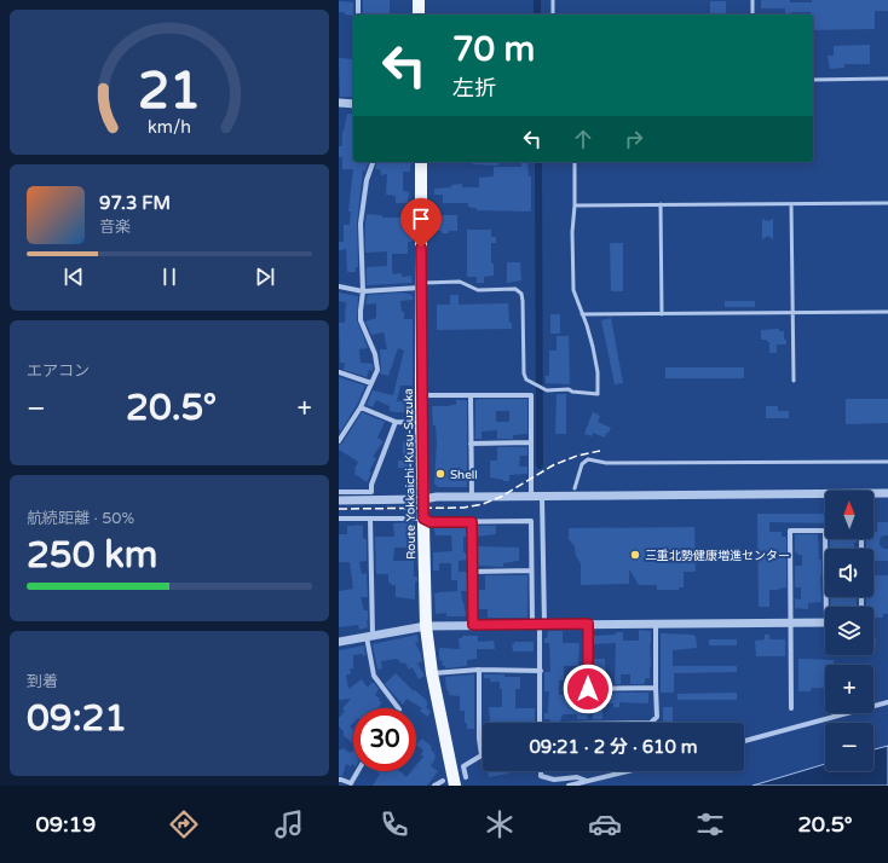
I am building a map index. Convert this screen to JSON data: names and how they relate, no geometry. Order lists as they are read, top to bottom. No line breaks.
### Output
{"streets":{"main road":["Route Yokkaichi-Kusu-Suzuka"]},"places":["Shell","三重北勢健康増進センター"],"north":"top","page":{"turn":["70 m","左折"],"song":["97.3 FM","音楽"],"tile":["エアコン",["航続距離 · 50%","250 km"],["到着","09:21"]],"heat":["−","20.5°","+"],"map_buttons":["+","−"],"limit":"30","trip":"09:21 · 2 分 · 610 m","tabs":["09:19","20.5°"],"gauge":["21","km/h"]}}
